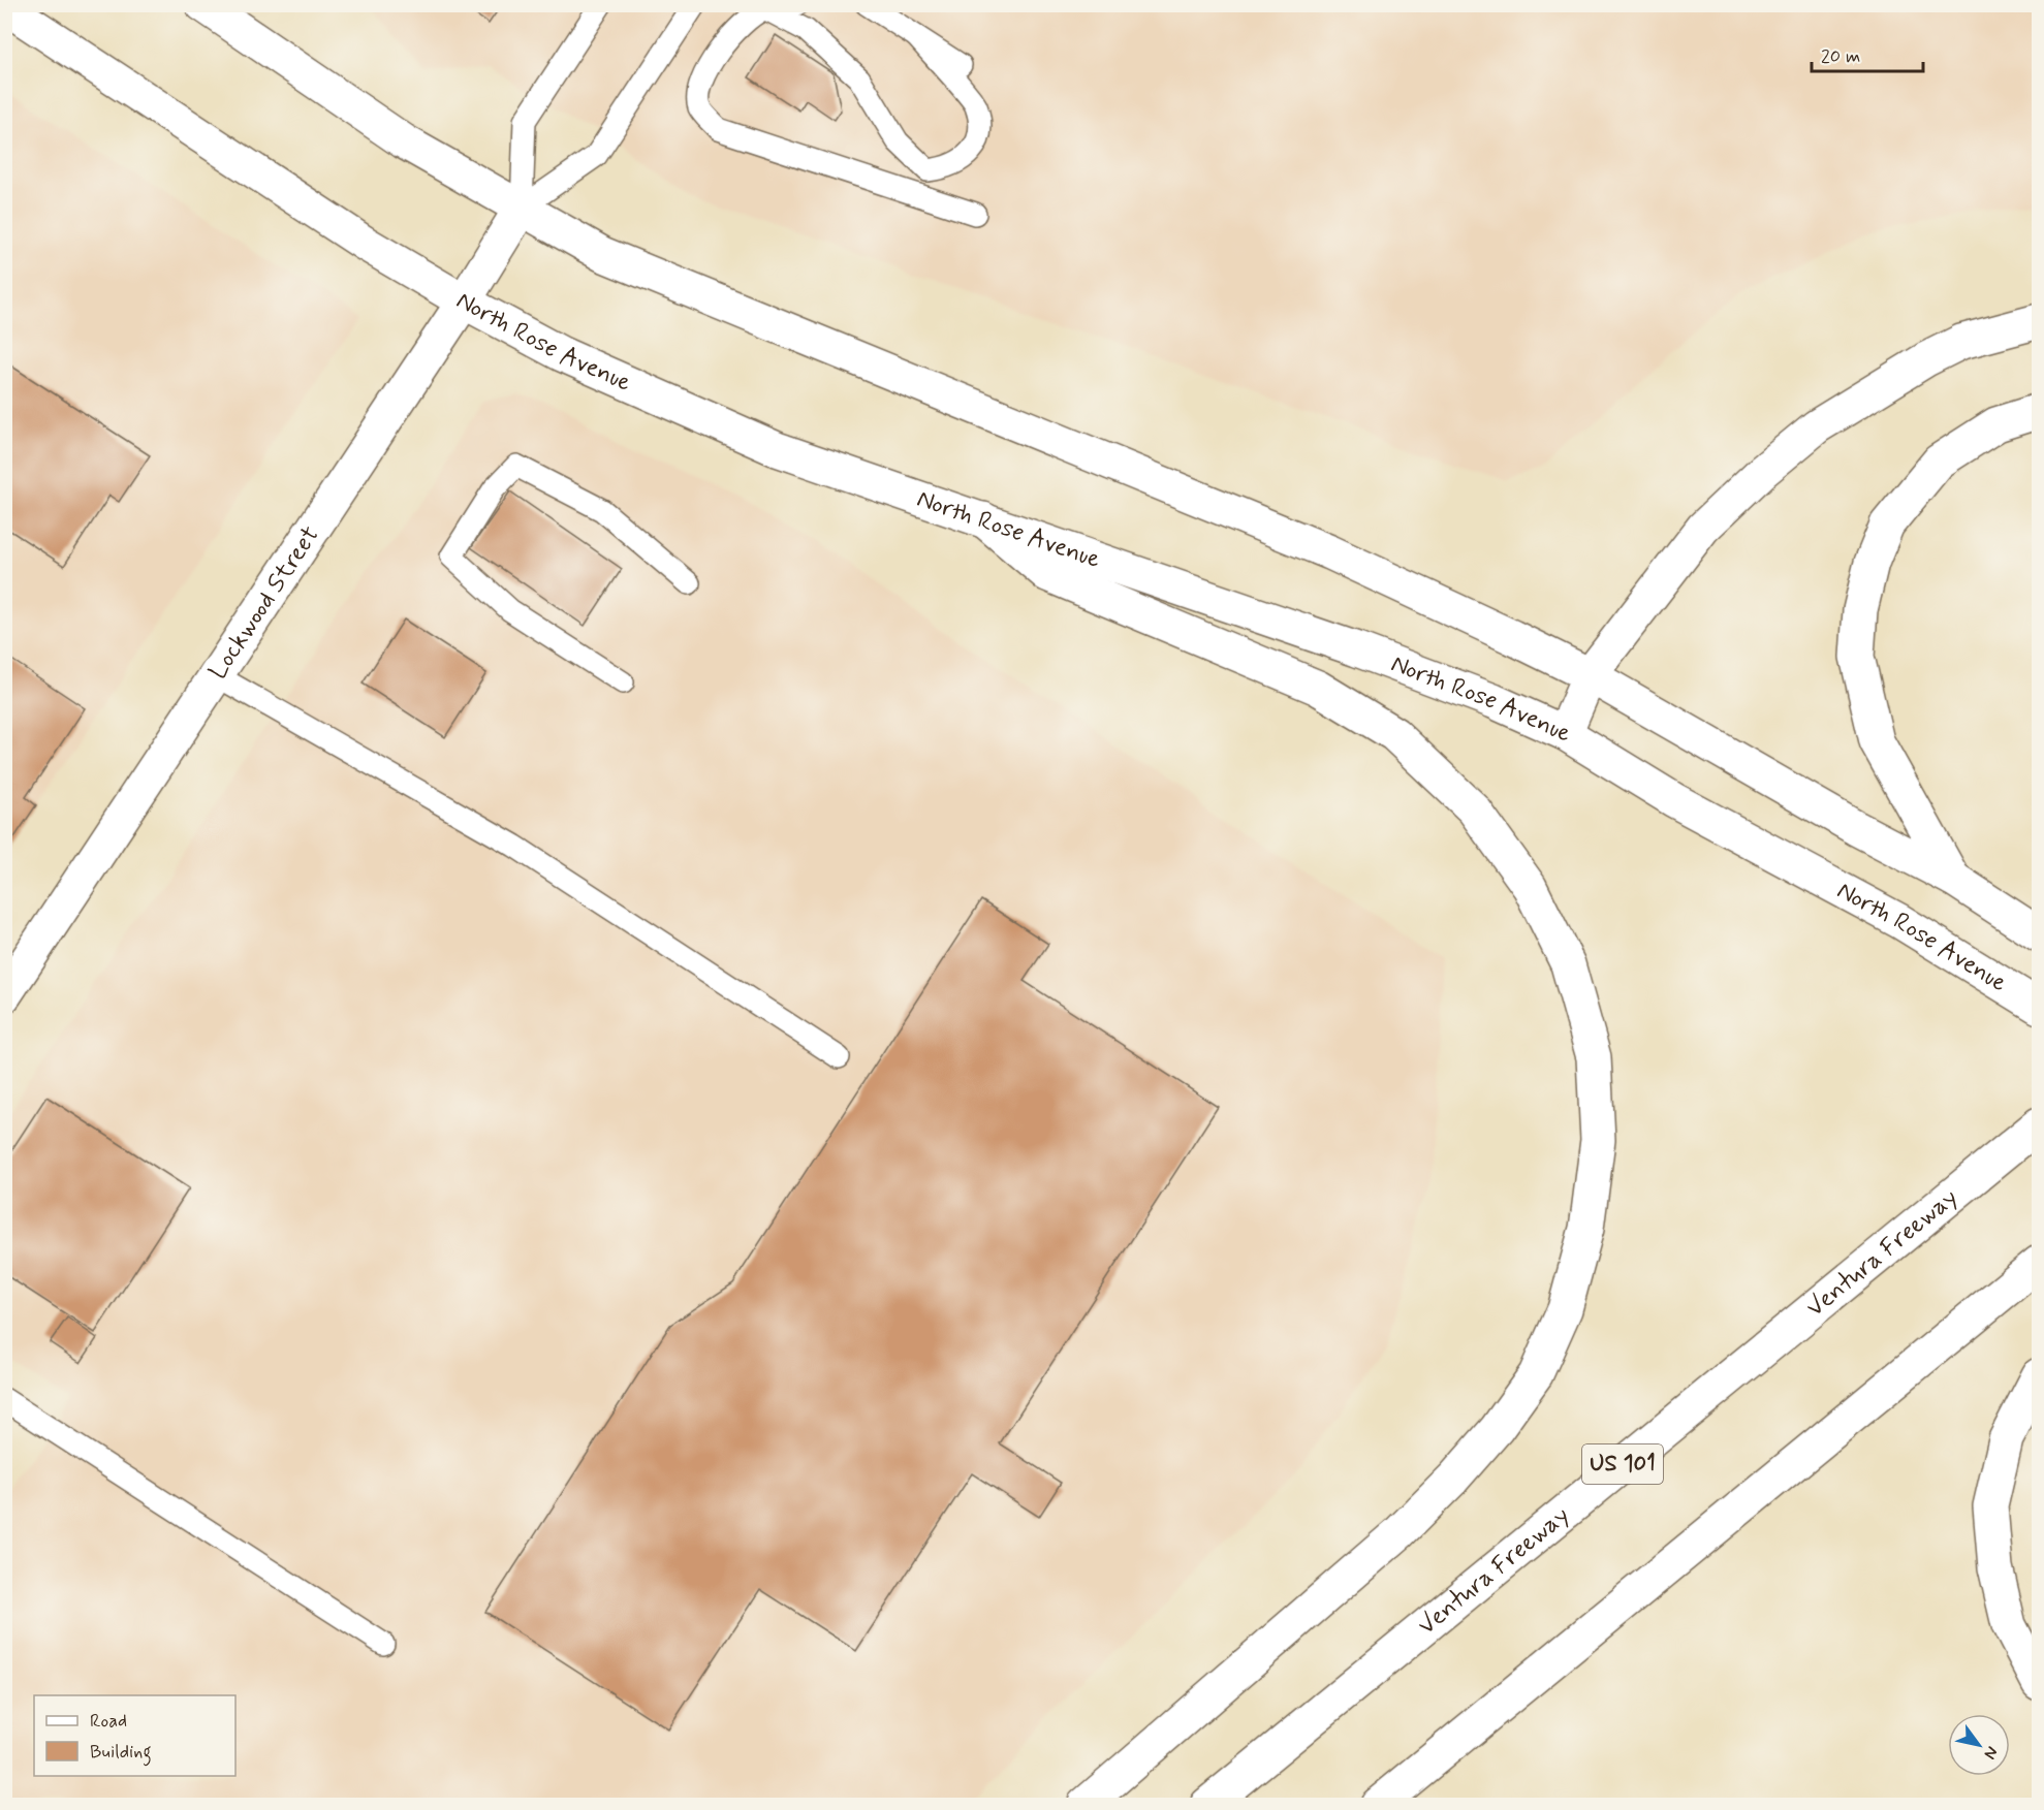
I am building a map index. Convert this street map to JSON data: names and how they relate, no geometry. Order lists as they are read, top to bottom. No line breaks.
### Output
{"streets":{"main road":["North Rose Avenue","Lockwood Street","Ventura Freeway","US 101"]},"crossings":[["North Rose Avenue","Lockwood Street"]],"legend":["Road","Building"],"scale_bar":"20 m","north":"bottom right"}
